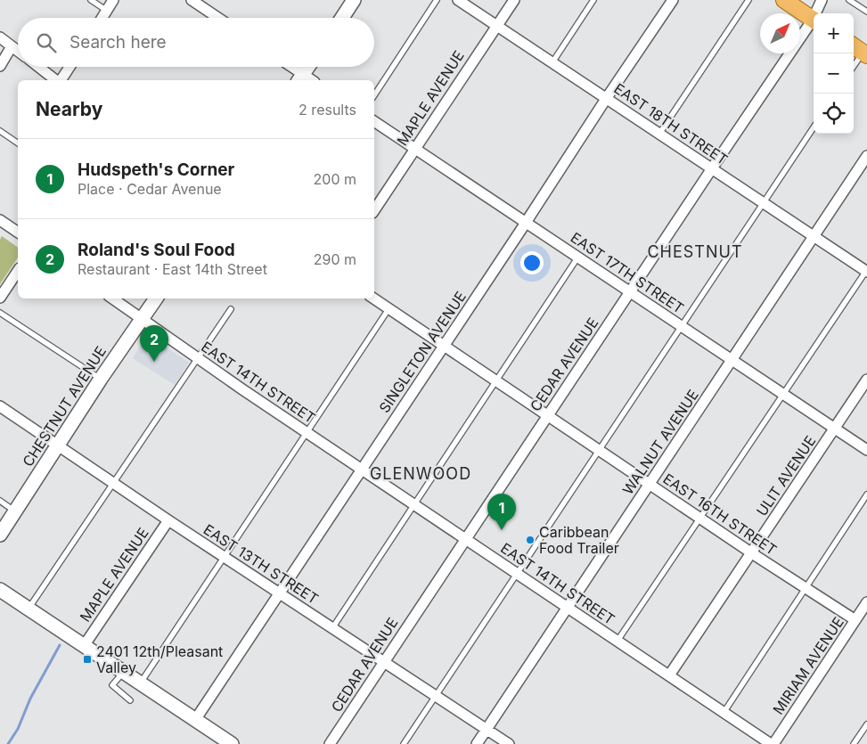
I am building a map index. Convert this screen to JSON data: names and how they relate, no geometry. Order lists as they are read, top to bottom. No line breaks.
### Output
{"streets":{"main road":["CHESTNUT AVENUE"],"street":["MAPLE AVENUE","EAST 18TH STREET","EAST 17TH STREET","SINGLETON AVENUE","CEDAR AVENUE","EAST 14TH STREET","WALNUT AVENUE","ULIT AVENUE","EAST 16TH STREET","EAST 13TH STREET","MIRIAM AVENUE"]},"crossings":[["MAPLE AVENUE","EAST 18TH STREET"],["MAPLE AVENUE","EAST 17TH STREET"],["MAPLE AVENUE","EAST 13TH STREET"],["EAST 18TH STREET","SINGLETON AVENUE"],["EAST 18TH STREET","CEDAR AVENUE"],["EAST 18TH STREET","WALNUT AVENUE"],["EAST 17TH STREET","SINGLETON AVENUE"],["EAST 17TH STREET","CEDAR AVENUE"],["EAST 17TH STREET","WALNUT AVENUE"],["EAST 17TH STREET","ULIT AVENUE"],["SINGLETON AVENUE","EAST 14TH STREET"],["SINGLETON AVENUE","EAST 16TH STREET"],["SINGLETON AVENUE","EAST 13TH STREET"],["CEDAR AVENUE","EAST 14TH STREET"],["CEDAR AVENUE","EAST 16TH STREET"],["CEDAR AVENUE","EAST 13TH STREET"],["EAST 14TH STREET","CHESTNUT AVENUE"],["EAST 14TH STREET","WALNUT AVENUE"],["EAST 14TH STREET","ULIT AVENUE"],["EAST 14TH STREET","MIRIAM AVENUE"],["CHESTNUT AVENUE","EAST 13TH STREET"],["WALNUT AVENUE","EAST 16TH STREET"],["WALNUT AVENUE","EAST 13TH STREET"],["ULIT AVENUE","EAST 16TH STREET"],["EAST 16TH STREET","MIRIAM AVENUE"]],"districts":["CHESTNUT","GLENWOOD"],"places":{"other":["Caribbean Food Trailer"],"transit":["2401 12th/Pleasant Valley"]},"north":"top right","page":{"map_buttons":["+","−"],"search":"Search here","heading":["Nearby","2 results"],"list":[{"mark":"1","name":"Hudspeth's Corner","note":"Place · Cedar Avenue","value":"200 m"},{"mark":"2","name":"Roland's Soul Food","note":"Restaurant · East 14th Street","value":"290 m"}],"pins":["2","1"]}}
